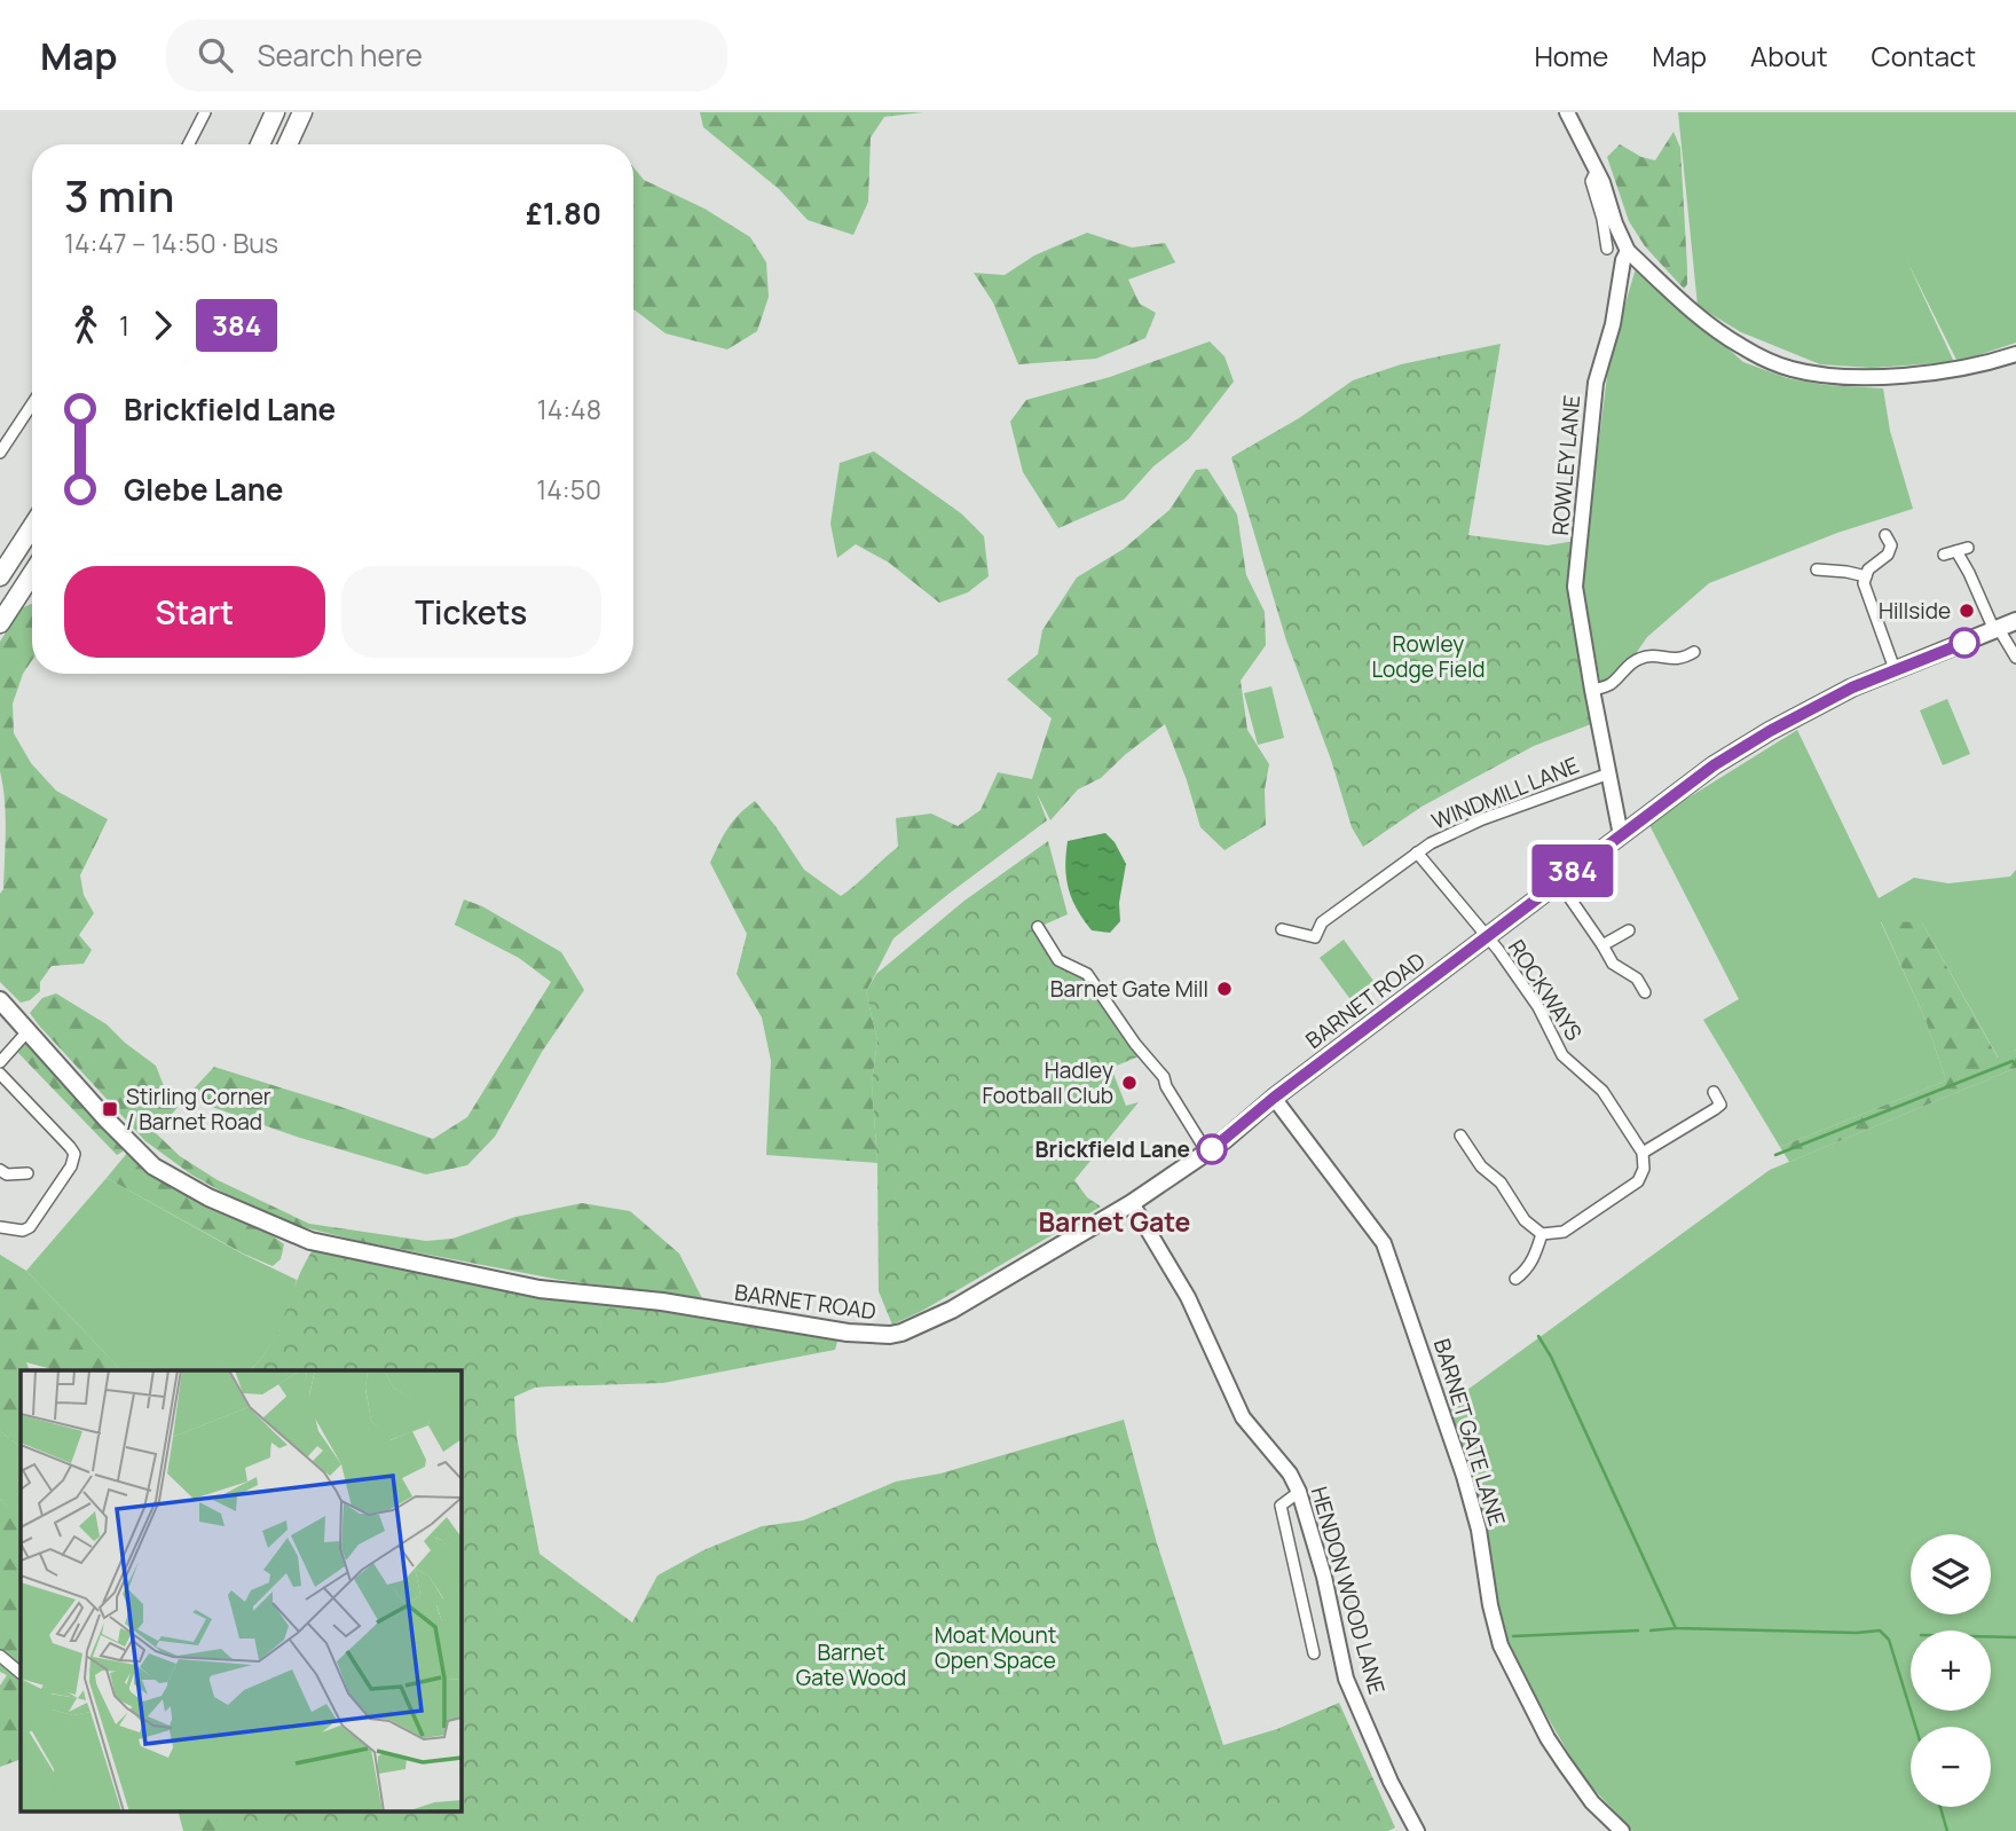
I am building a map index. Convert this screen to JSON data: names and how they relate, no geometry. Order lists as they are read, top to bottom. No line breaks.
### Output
{"streets":{"main road":["BARNET ROAD"],"street":["ROWLEY LANE","WINDMILL LANE","ROCKWAYS","BARNET GATE LANE","HENDON WOOD LANE"]},"crossings":[["ROWLEY LANE","WINDMILL LANE"],["ROWLEY LANE","BARNET ROAD"],["WINDMILL LANE","ROCKWAYS"],["WINDMILL LANE","BARNET ROAD"],["ROCKWAYS","BARNET ROAD"],["BARNET ROAD","BARNET GATE LANE"],["BARNET ROAD","HENDON WOOD LANE"]],"districts":["Barnet Gate"],"parks":["Rowley Lodge Field","Moat Mount Open Space","Barnet Gate Wood"],"places":{"other":["Hillside","Barnet Gate Mill","Hadley Football Club","Brickfield Lane"],"transit":["Stirling Corner / Barnet Road"]},"lines":["bus line 384"],"page":{"header":"Map","search":"Search here","nav":["Home","Map","About","Contact"],"on_map":"384","heading":["3 min","14:47 – 14:50 · Bus","£1.80"],"legs":["1","384"],"list":[{"name":"Brickfield Lane","value":"14:48"},{"name":"Glebe Lane","value":"14:50"}],"buttons":["Start","Tickets"],"map_buttons":["+","−"]}}
